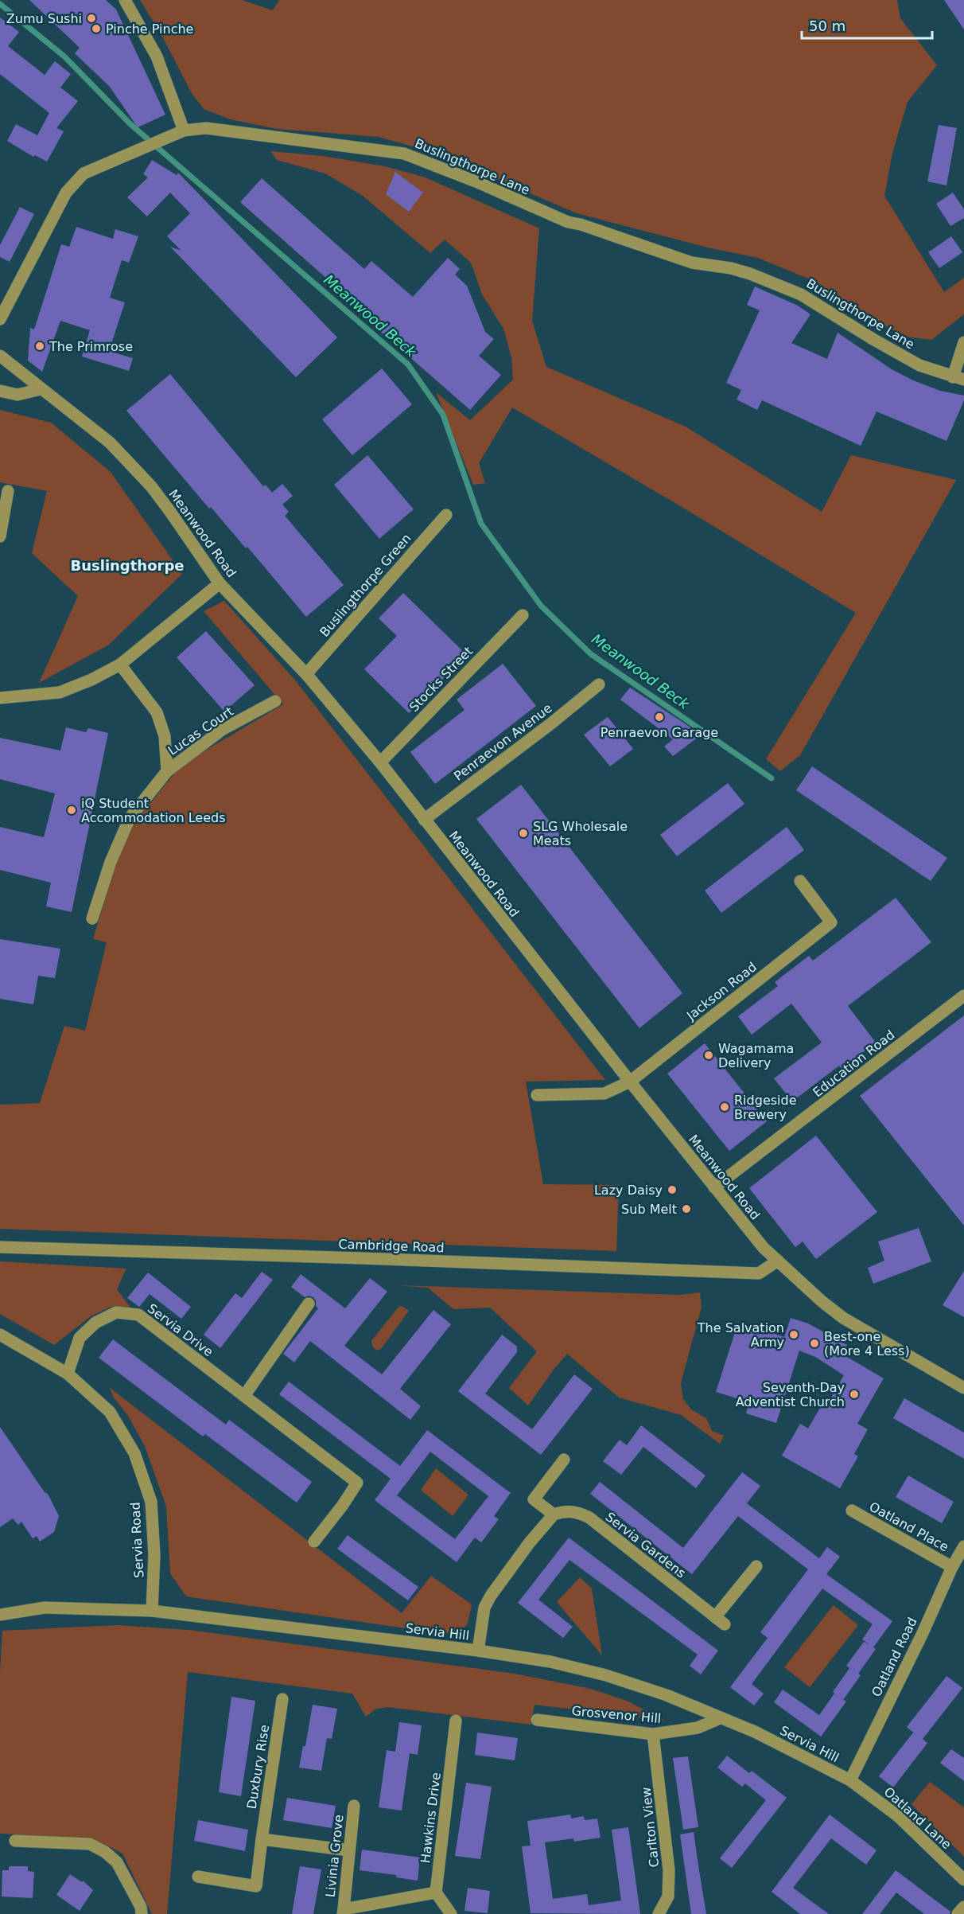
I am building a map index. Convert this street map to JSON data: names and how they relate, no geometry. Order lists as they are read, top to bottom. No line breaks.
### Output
{"streets":{"street":["Buslingthorpe Lane","Meanwood Road","Buslingthorpe Green","Stocks Street","Lucas Court","Penraevon Avenue","Jackson Road","Education Road","Cambridge Road","Servia Drive","Oatland Place","Servia Road","Servia Gardens","Servia Hill","Oatland Road","Grosvenor Hill","Duxbury Rise","Hawkins Drive","Oatland Lane","Carlton View","Livinia Grove"]},"crossings":[["Meanwood Road","Buslingthorpe Green"],["Meanwood Road","Stocks Street"],["Meanwood Road","Penraevon Avenue"],["Meanwood Road","Jackson Road"],["Meanwood Road","Education Road"],["Meanwood Road","Cambridge Road"],["Servia Drive","Servia Road"],["Oatland Place","Oatland Road"],["Servia Road","Servia Hill"],["Servia Hill","Oatland Road"],["Servia Hill","Grosvenor Hill"],["Servia Hill","Oatland Lane"],["Oatland Road","Oatland Lane"],["Grosvenor Hill","Carlton View"],["Hawkins Drive","Livinia Grove"]],"districts":["Buslingthorpe"],"water":["Meanwood Beck"],"places":["Zumu Sushi","Pinche Pinche","The Primrose","Penraevon Garage","iQ Student Accommodation Leeds","SLG Wholesale Meats","Wagamama Delivery","Ridgeside Brewery","Lazy Daisy","Sub Melt","The Salvation Army","Best-one (More 4 Less)","Seventh-Day Adventist Church"],"scale_bar":"50 m"}
